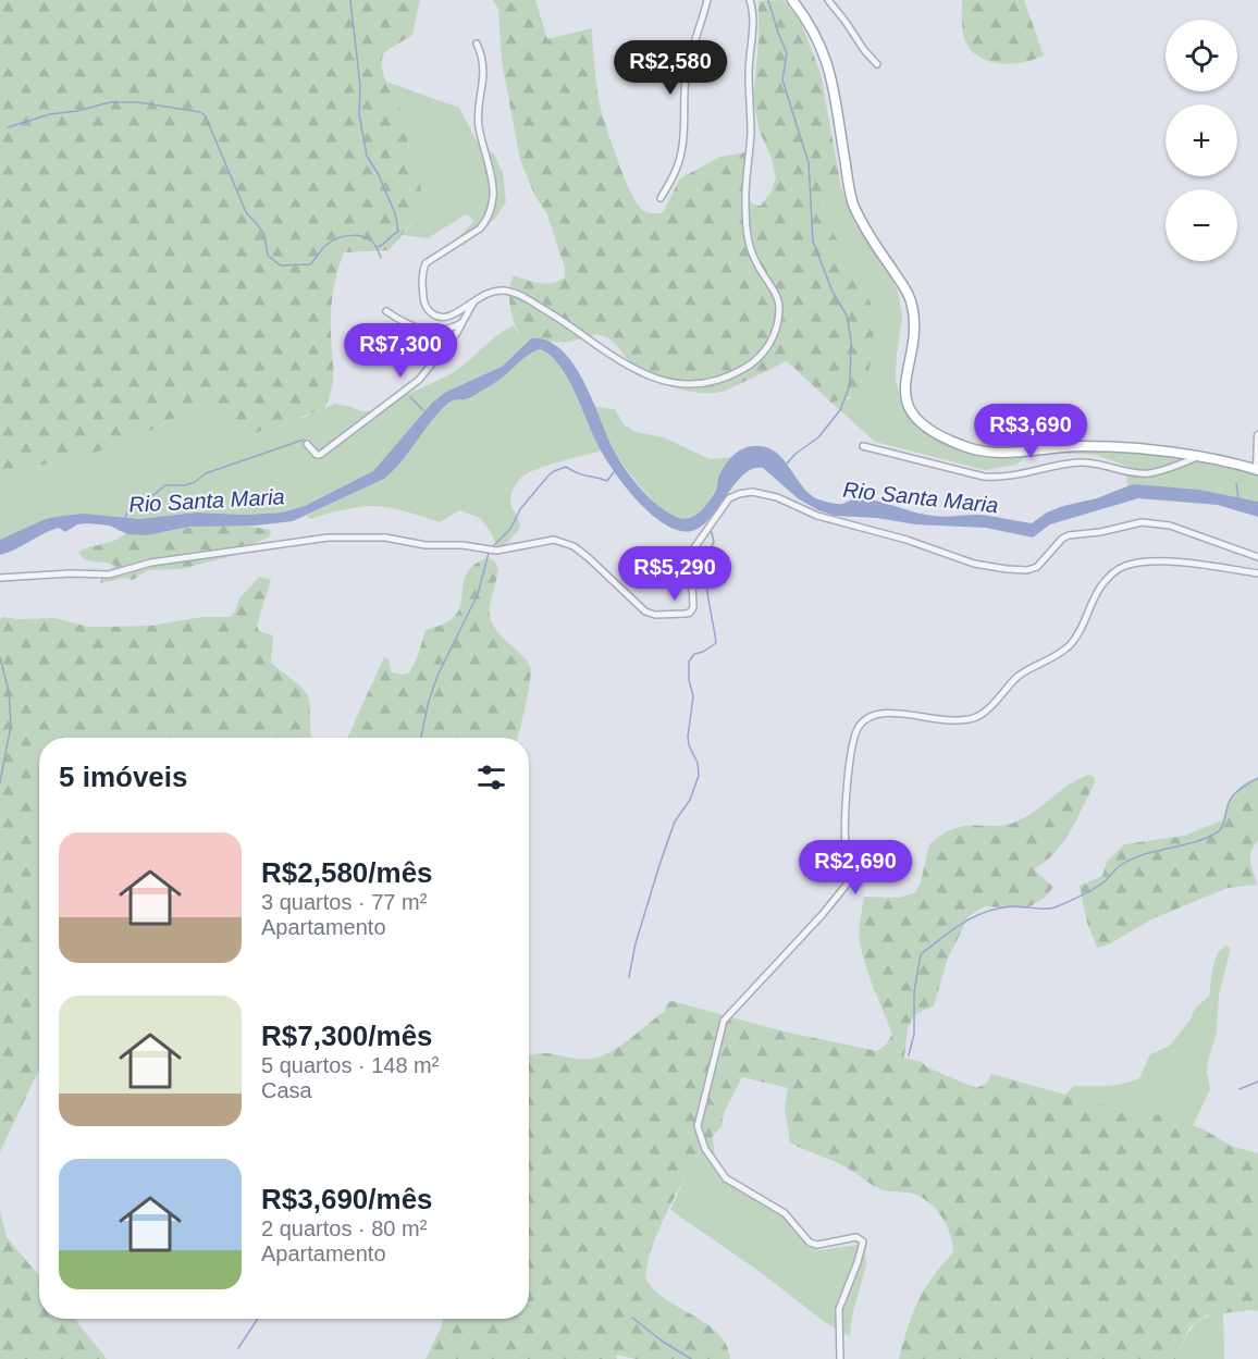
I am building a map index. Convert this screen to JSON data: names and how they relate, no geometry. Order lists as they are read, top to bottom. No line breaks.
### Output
{"water":["Rio Santa Maria"],"page":{"map_buttons":["+","−"],"price":["R$2,580","R$7,300","R$3,690","R$5,290","R$2,690"],"heading":"5 imóveis","list":[{"name":"R$2,580/mês","note":"3 quartos · 77 m² · Apartamento"},{"name":"R$7,300/mês","note":"5 quartos · 148 m² · Casa"},{"name":"R$3,690/mês","note":"2 quartos · 80 m² · Apartamento"}]}}
